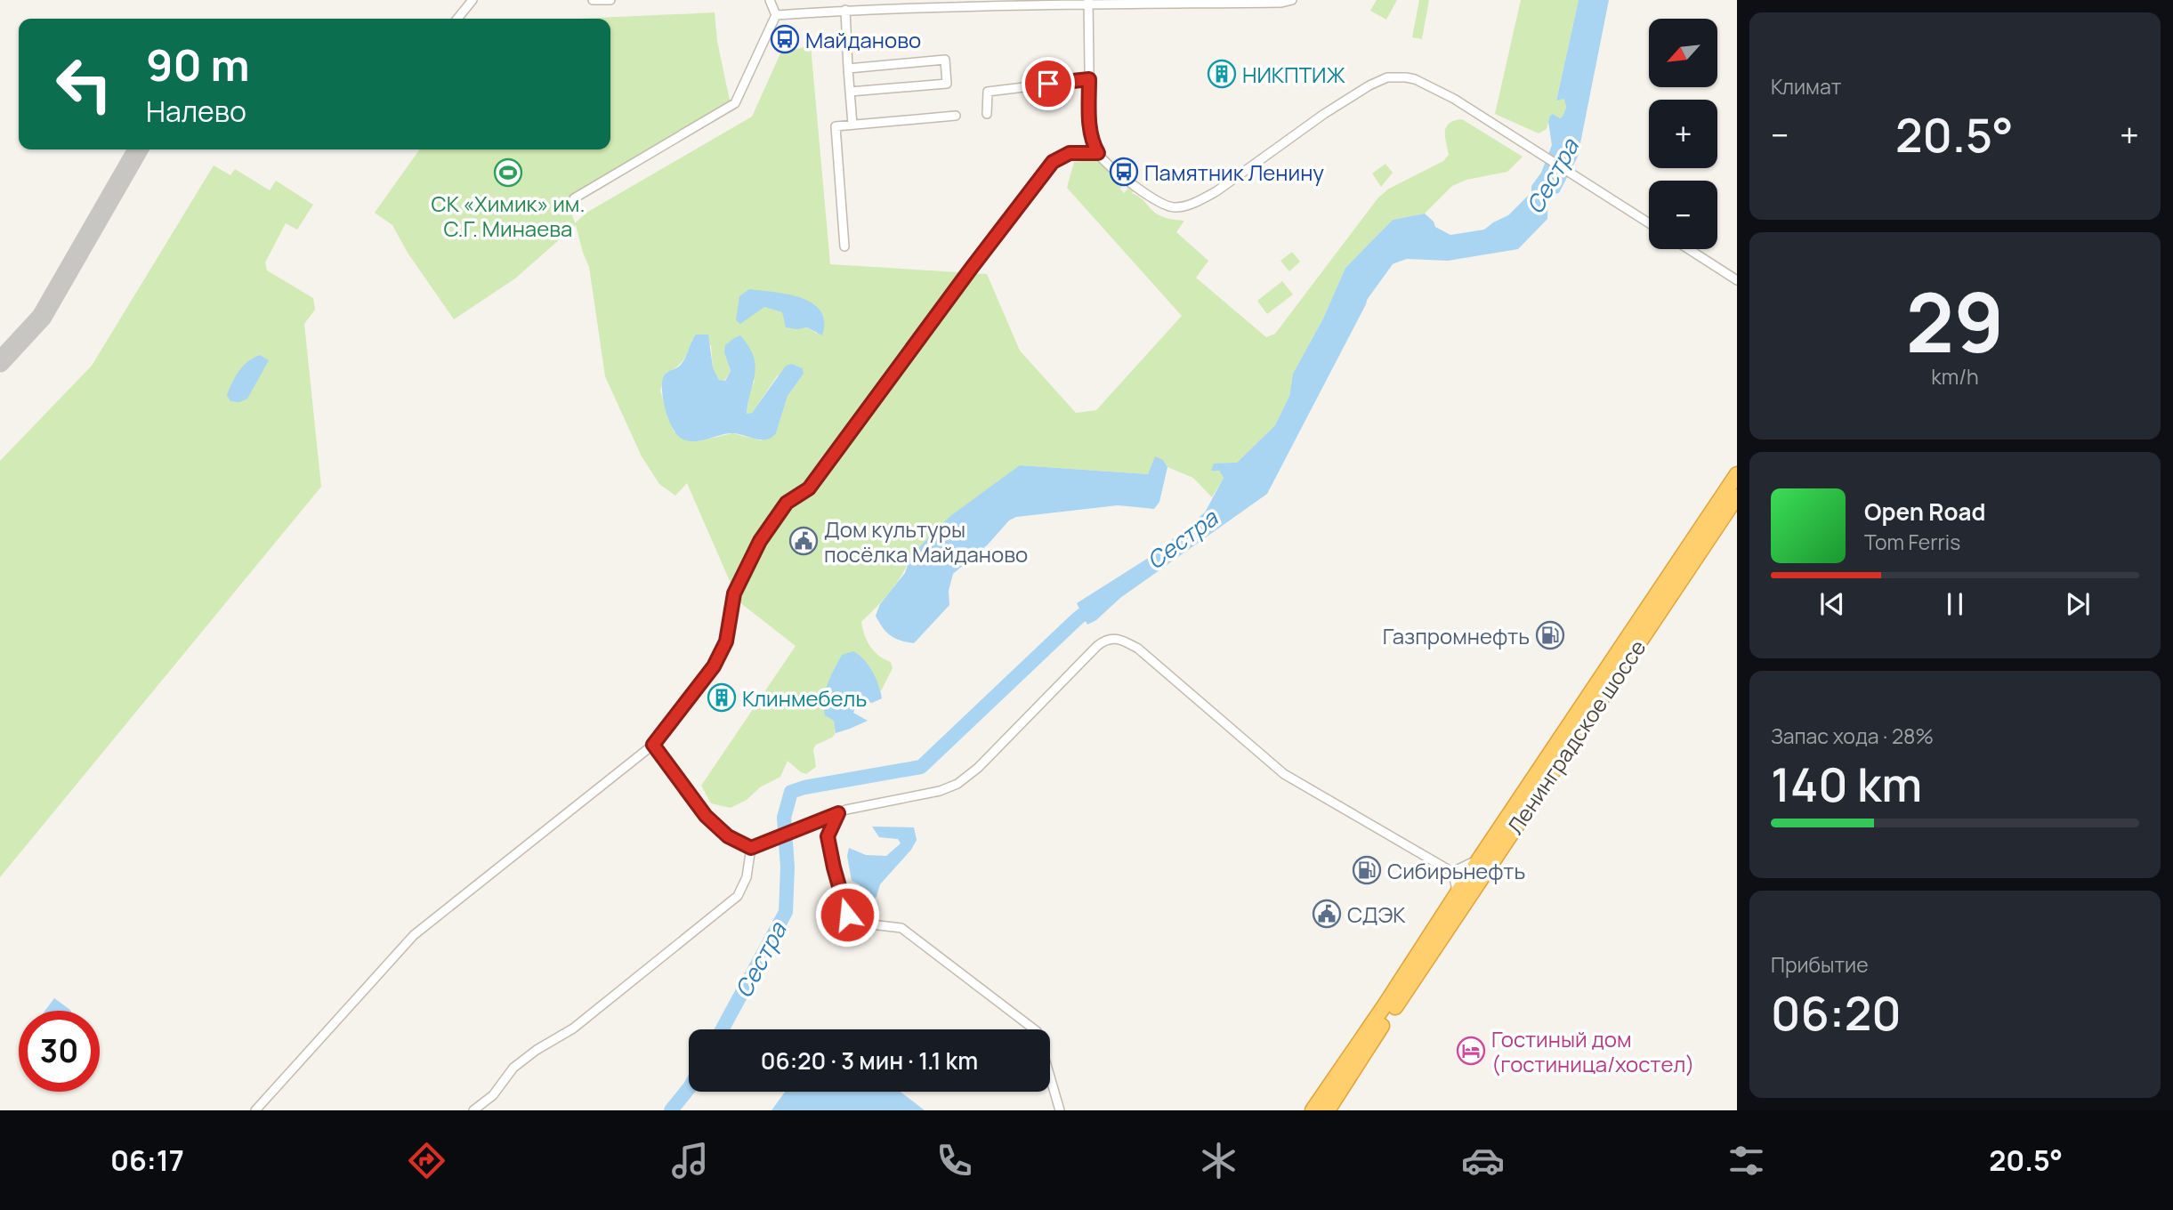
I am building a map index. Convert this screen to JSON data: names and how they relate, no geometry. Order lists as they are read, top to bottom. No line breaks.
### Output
{"streets":{"highway":["Ленинградское шоссе"]},"water":["Сестра"],"places":{"bus stop":["Майданово","Памятник Ленину"],"building":["НИКПТИЖ","Клинмебель"],"sports":["СК «Химик» им. С.Г. Минаева"],"public building":["Дом культуры посёлка Майданово","СДЭК"],"fuel station":["Газпромнефть","Сибирьнефть"],"hotel":["Гостиный дом (гостиница/хостел)"]},"north":"bottom left","page":{"tile":["Климат",["29","km/h"],["Запас хода · 28%","140 km"],["Прибытие","06:20"]],"map_buttons":["+","−"],"turn":["90 m","Налево"],"heat":["−","20.5°","+"],"song":["Open Road","Tom Ferris"],"limit":"30","trip":"06:20 · 3 мин · 1.1 km","tabs":["06:17","20.5°"]}}
